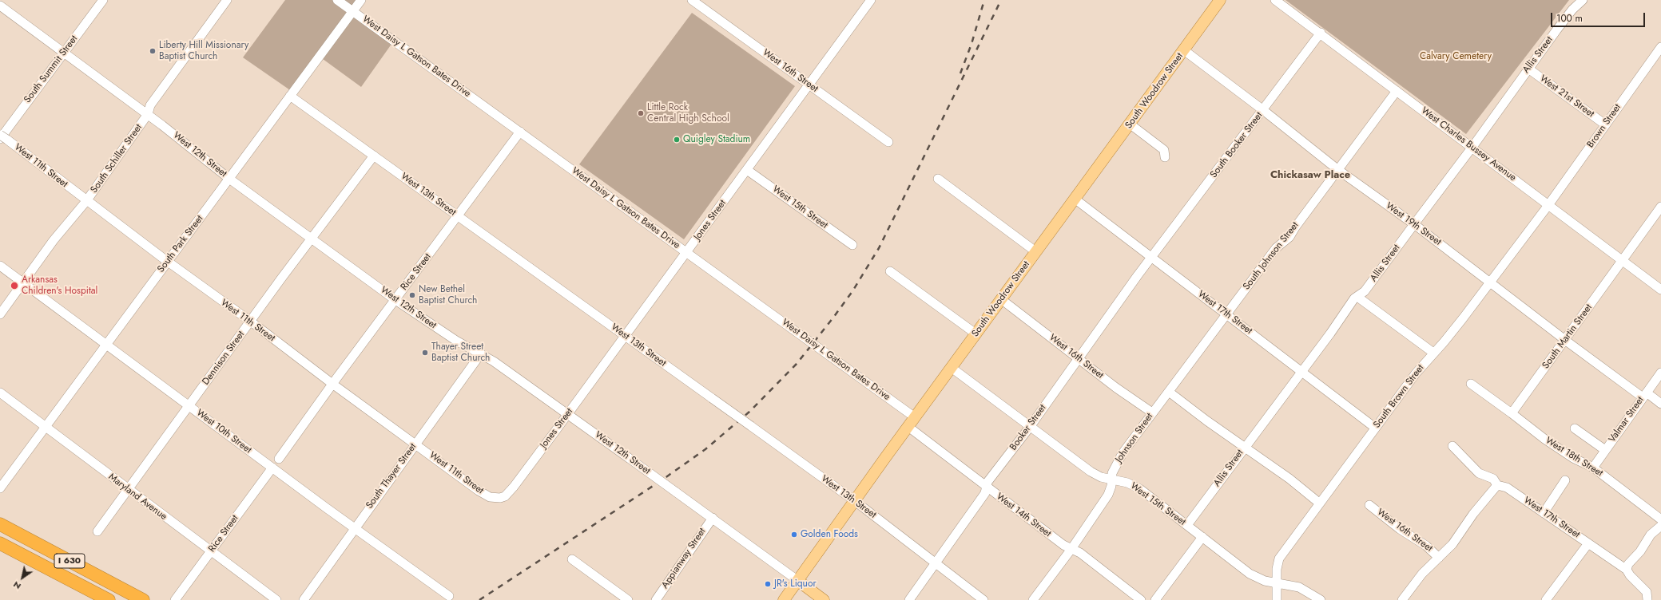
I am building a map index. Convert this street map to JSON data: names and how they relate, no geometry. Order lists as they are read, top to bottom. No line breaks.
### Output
{"streets":{"highway":["I 630"],"main road":["South Woodrow Street","West 12th Street"],"street":["Allis Street","West Daisy L Gatson Bates Drive","South Summit Street","West 16th Street","West 21st Street","Brown Street","West Charles Bussey Avenue","South Booker Street","South Schiller Street","West 11th Street","West 13th Street","West 15th Street","Jones Street","West 19th Street","South Park Street","South Johnson Street","Rice Street","West 17th Street","South Martin Street","Dennison Street","South Brown Street","Valmar Street","Booker Street","West 10th Street","Johnson Street","West 18th Street","South Thayer Street","Maryland Avenue","West 14th Street","Appianway Street"]},"crossings":[["Allis Street","West 21st Street"],["Allis Street","West Charles Bussey Avenue"],["Allis Street","West 15th Street"],["Allis Street","West 19th Street"],["Allis Street","West 17th Street"],["West Daisy L Gatson Bates Drive","South Woodrow Street"],["West Daisy L Gatson Bates Drive","Jones Street"],["West Daisy L Gatson Bates Drive","South Park Street"],["West Daisy L Gatson Bates Drive","Rice Street"],["South Summit Street","West 12th Street"],["South Summit Street","West 11th Street"],["West 16th Street","South Woodrow Street"],["West 16th Street","Jones Street"],["West 16th Street","Booker Street"],["West 16th Street","Johnson Street"],["South Woodrow Street","West 12th Street"],["South Woodrow Street","West 13th Street"],["South Woodrow Street","West 15th Street"],["South Woodrow Street","West 19th Street"],["South Woodrow Street","West 17th Street"],["South Woodrow Street","West 14th Street"],["West 21st Street","Brown Street"],["Brown Street","West Charles Bussey Avenue"],["Brown Street","South Brown Street"],["West Charles Bussey Avenue","South Booker Street"],["West Charles Bussey Avenue","South Johnson Street"],["West Charles Bussey Avenue","South Martin Street"],["West Charles Bussey Avenue","South Brown Street"],["South Booker Street","West 19th Street"],["South Booker Street","West 17th Street"],["South Booker Street","Booker Street"],["West 12th Street","South Schiller Street"],["West 12th Street","Jones Street"],["West 12th Street","South Park Street"],["West 12th Street","Rice Street"],["West 12th Street","Dennison Street"],["West 12th Street","South Thayer Street"],["West 12th Street","Appianway Street"],["South Schiller Street","West 11th Street"],["South Schiller Street","West 10th Street"],["West 11th Street","Jones Street"],["West 11th Street","South Park Street"],["West 11th Street","Rice Street"],["West 11th Street","Dennison Street"],["West 11th Street","South Thayer Street"],["West 13th Street","Jones Street"],["West 13th Street","South Park Street"],["West 13th Street","Rice Street"],["West 13th Street","Dennison Street"],["West 13th Street","Booker Street"],["West 15th Street","Jones Street"],["West 15th Street","South Brown Street"],["West 15th Street","Booker Street"],["West 15th Street","Johnson Street"],["West 19th Street","South Johnson Street"],["West 19th Street","South Martin Street"],["West 19th Street","South Brown Street"],["West 19th Street","Valmar Street"],["South Park Street","West 10th Street"],["South Park Street","Maryland Avenue"],["South Johnson Street","West 17th Street"],["South Johnson Street","Johnson Street"],["Rice Street","West 10th Street"],["Rice Street","Maryland Avenue"],["West 17th Street","South Brown Street"],["West 17th Street","Booker Street"],["West 17th Street","Johnson Street"],["South Martin Street","West 18th Street"],["Dennison Street","West 10th Street"],["Dennison Street","Maryland Avenue"],["Valmar Street","West 18th Street"],["Booker Street","West 14th Street"],["West 10th Street","South Thayer Street"],["Johnson Street","West 14th Street"]],"districts":["Chickasaw Place"],"parks":["Calvary Cemetery"],"places":["Liberty Hill Missionary Baptist Church","Little Rock Central High School","Quigley Stadium","Arkansas Children's Hospital","New Bethel Baptist Church","Thayer Street Baptist Church","Golden Foods","JR's Liquor"],"scale_bar":"100 m","north":"bottom left"}
